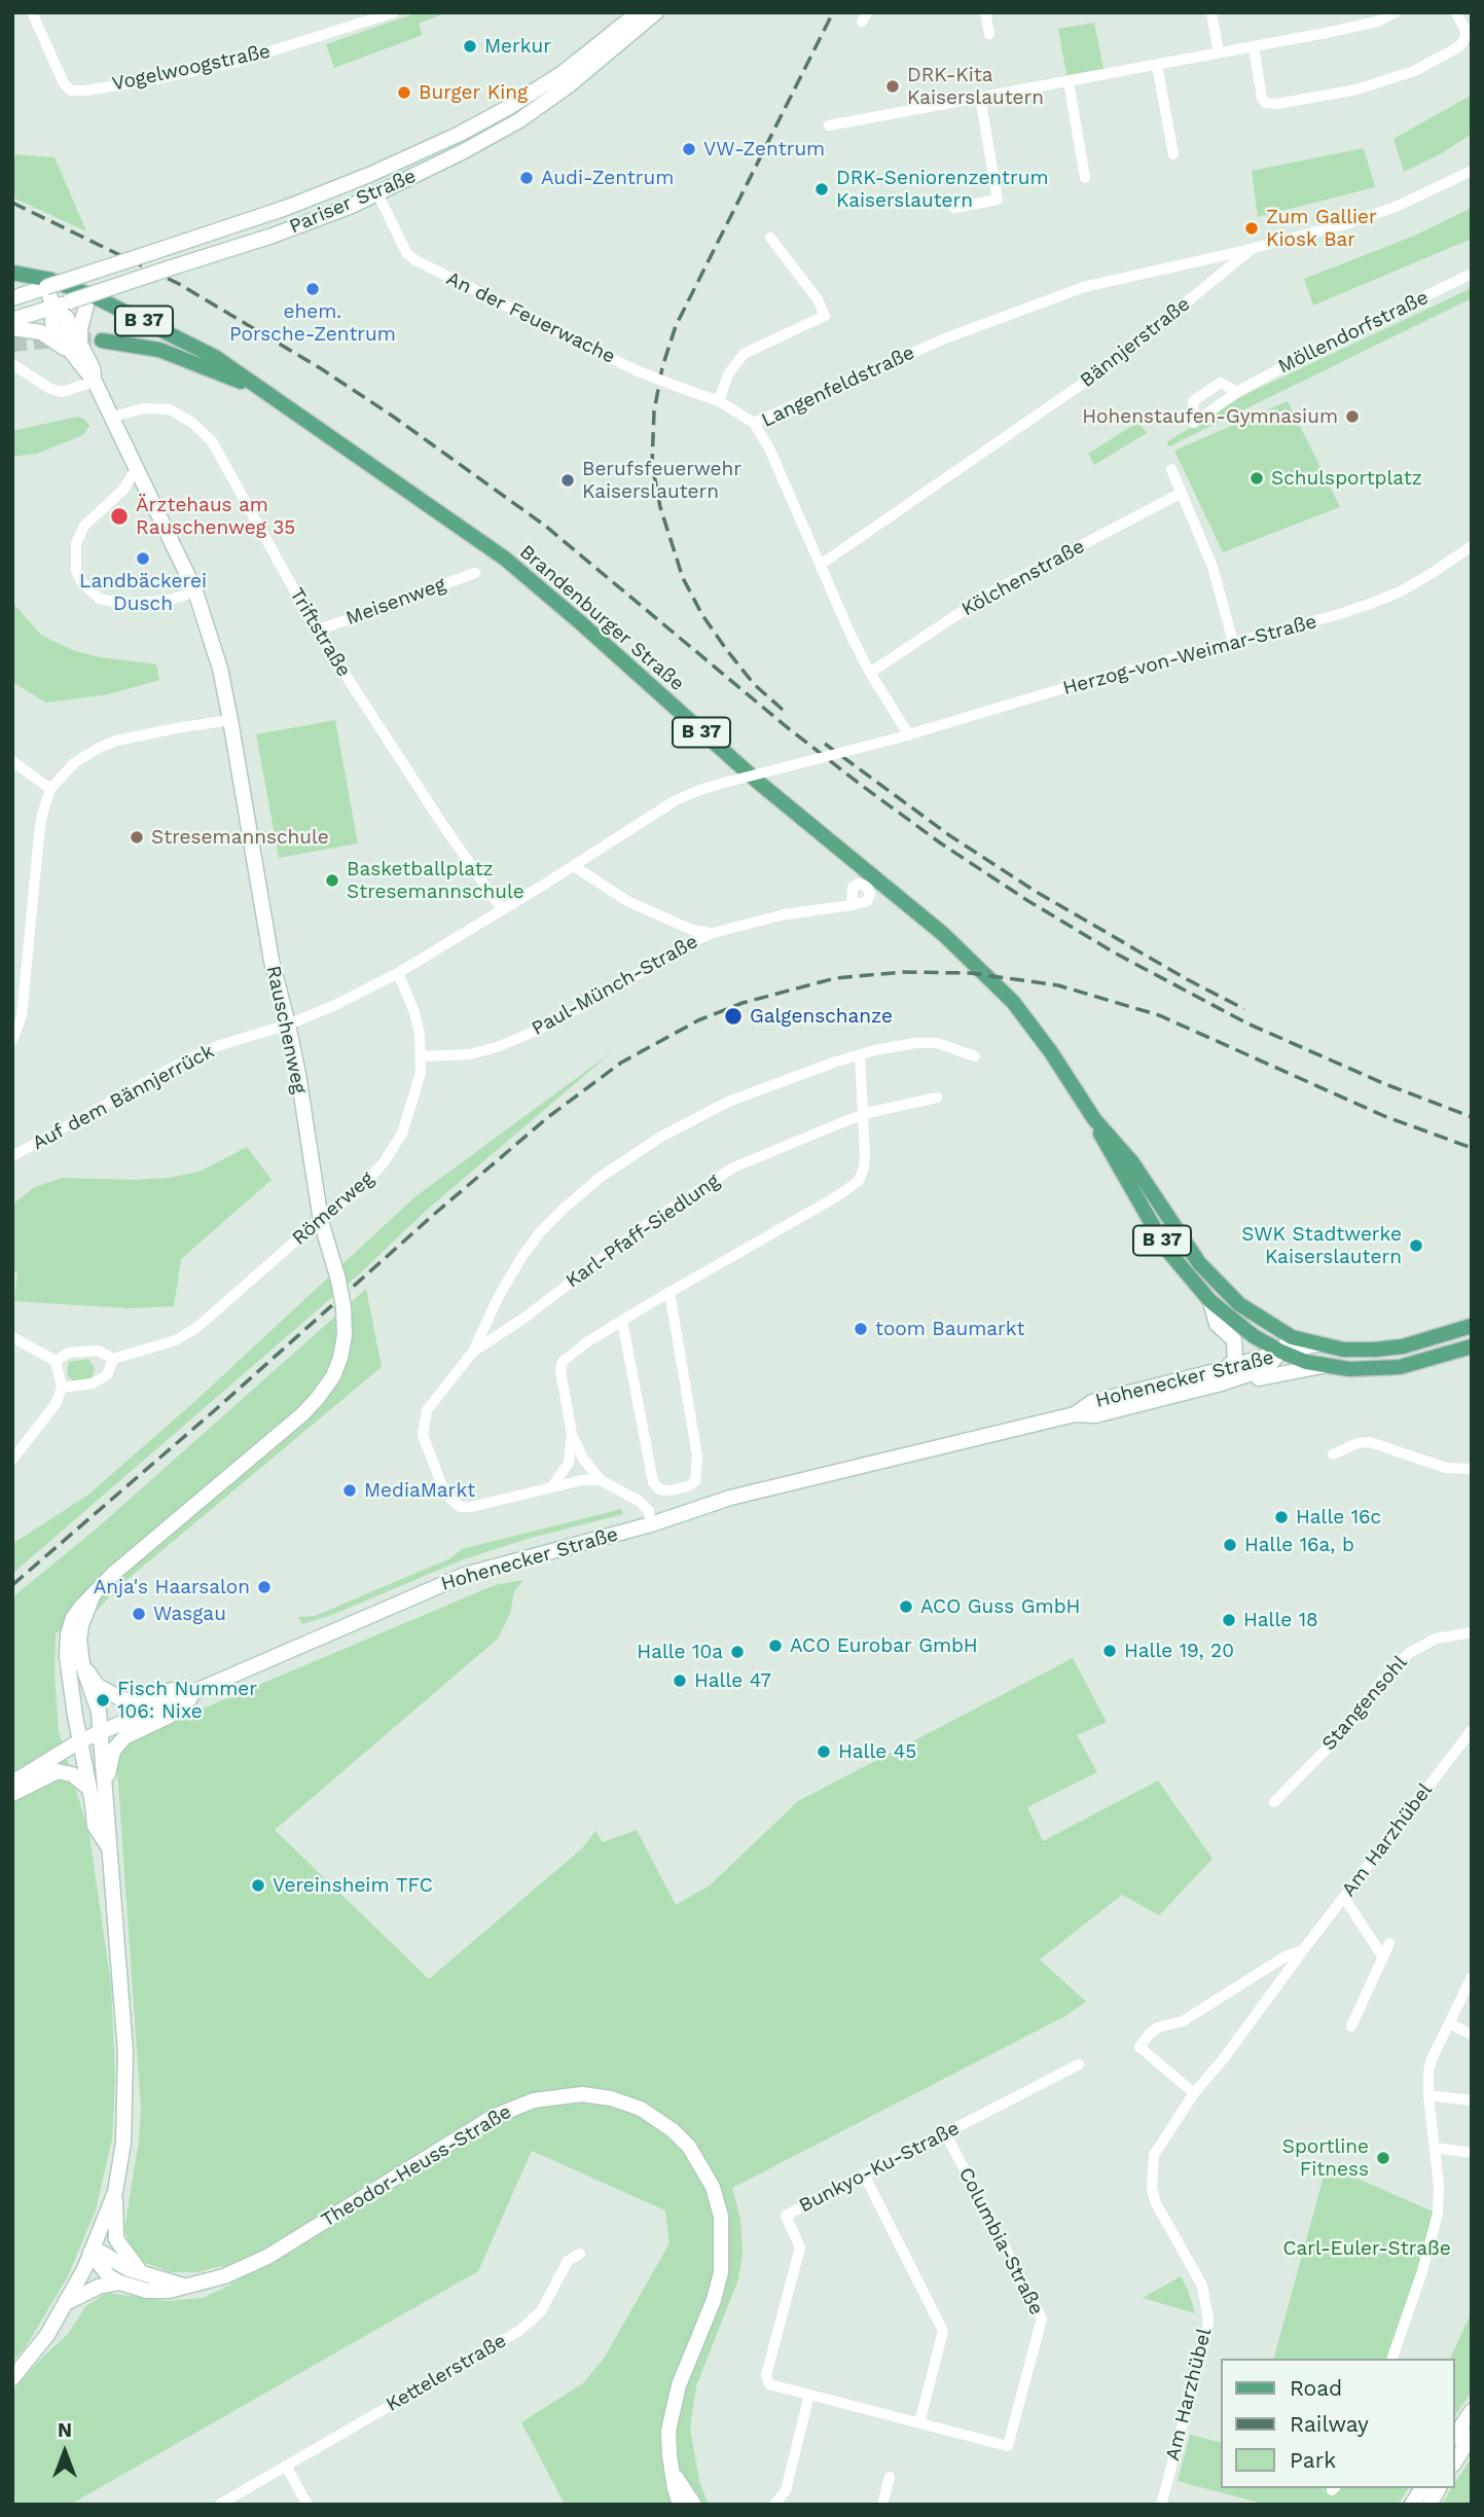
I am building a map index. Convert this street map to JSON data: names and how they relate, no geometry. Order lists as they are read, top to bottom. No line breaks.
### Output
{"streets":{"main road":["Pariser Straße","B 37","Brandenburger Straße","Rauschenweg","Hohenecker Straße","Theodor-Heuss-Straße"],"street":["Vogelwoogstraße","An der Feuerwache","Möllendorfstraße","Bännjerstraße","Langenfeldstraße","Kölchenstraße","Meisenweg","Triftstraße","Herzog-von-Weimar-Straße","Paul-Münch-Straße","Auf dem Bännjerrück","Römerweg","Karl-Pfaff-Siedlung","Stangensohl","Am Harzhübel","Bunkyo-Ku-Straße","Columbia-Straße","Kettelerstraße"]},"crossings":[["Pariser Straße","An der Feuerwache"],["Pariser Straße","Rauschenweg"],["An der Feuerwache","Langenfeldstraße"],["Bännjerstraße","Langenfeldstraße"],["Langenfeldstraße","Kölchenstraße"],["Langenfeldstraße","Herzog-von-Weimar-Straße"],["Meisenweg","Triftstraße"],["Brandenburger Straße","Hohenecker Straße"],["Triftstraße","Rauschenweg"],["Triftstraße","Auf dem Bännjerrück"],["Herzog-von-Weimar-Straße","Auf dem Bännjerrück"],["Paul-Münch-Straße","Römerweg"],["Rauschenweg","Auf dem Bännjerrück"],["Rauschenweg","Römerweg"],["Rauschenweg","Hohenecker Straße"],["Auf dem Bännjerrück","Römerweg"],["Bunkyo-Ku-Straße","Columbia-Straße"]],"parks":["Carl-Euler-Straße"],"places":["Merkur","DRK-Kita Kaiserslautern","Burger King","VW-Zentrum","Audi-Zentrum","DRK-Seniorenzentrum Kaiserslautern","Zum Gallier Kiosk Bar","ehem. Porsche-Zentrum","Hohenstaufen-Gymnasium","Schulsportplatz","Berufsfeuerwehr Kaiserslautern","Ärztehaus am Rauschenweg 35","Landbäckerei Dusch","Stresemannschule","Basketballplatz Stresemannschule","Galgenschanze","SWK Stadtwerke Kaiserslautern","toom Baumarkt","MediaMarkt","Halle 16c","Halle 16a, b","Anja's Haarsalon","ACO Guss GmbH","Wasgau","Halle 18","ACO Eurobar GmbH","Halle 19, 20","Halle 10a","Halle 47","Fisch Nummer 106: Nixe","Halle 45","Vereinsheim TFC","Sportline Fitness"],"legend":["Road","Railway","Park"],"north":"top"}
